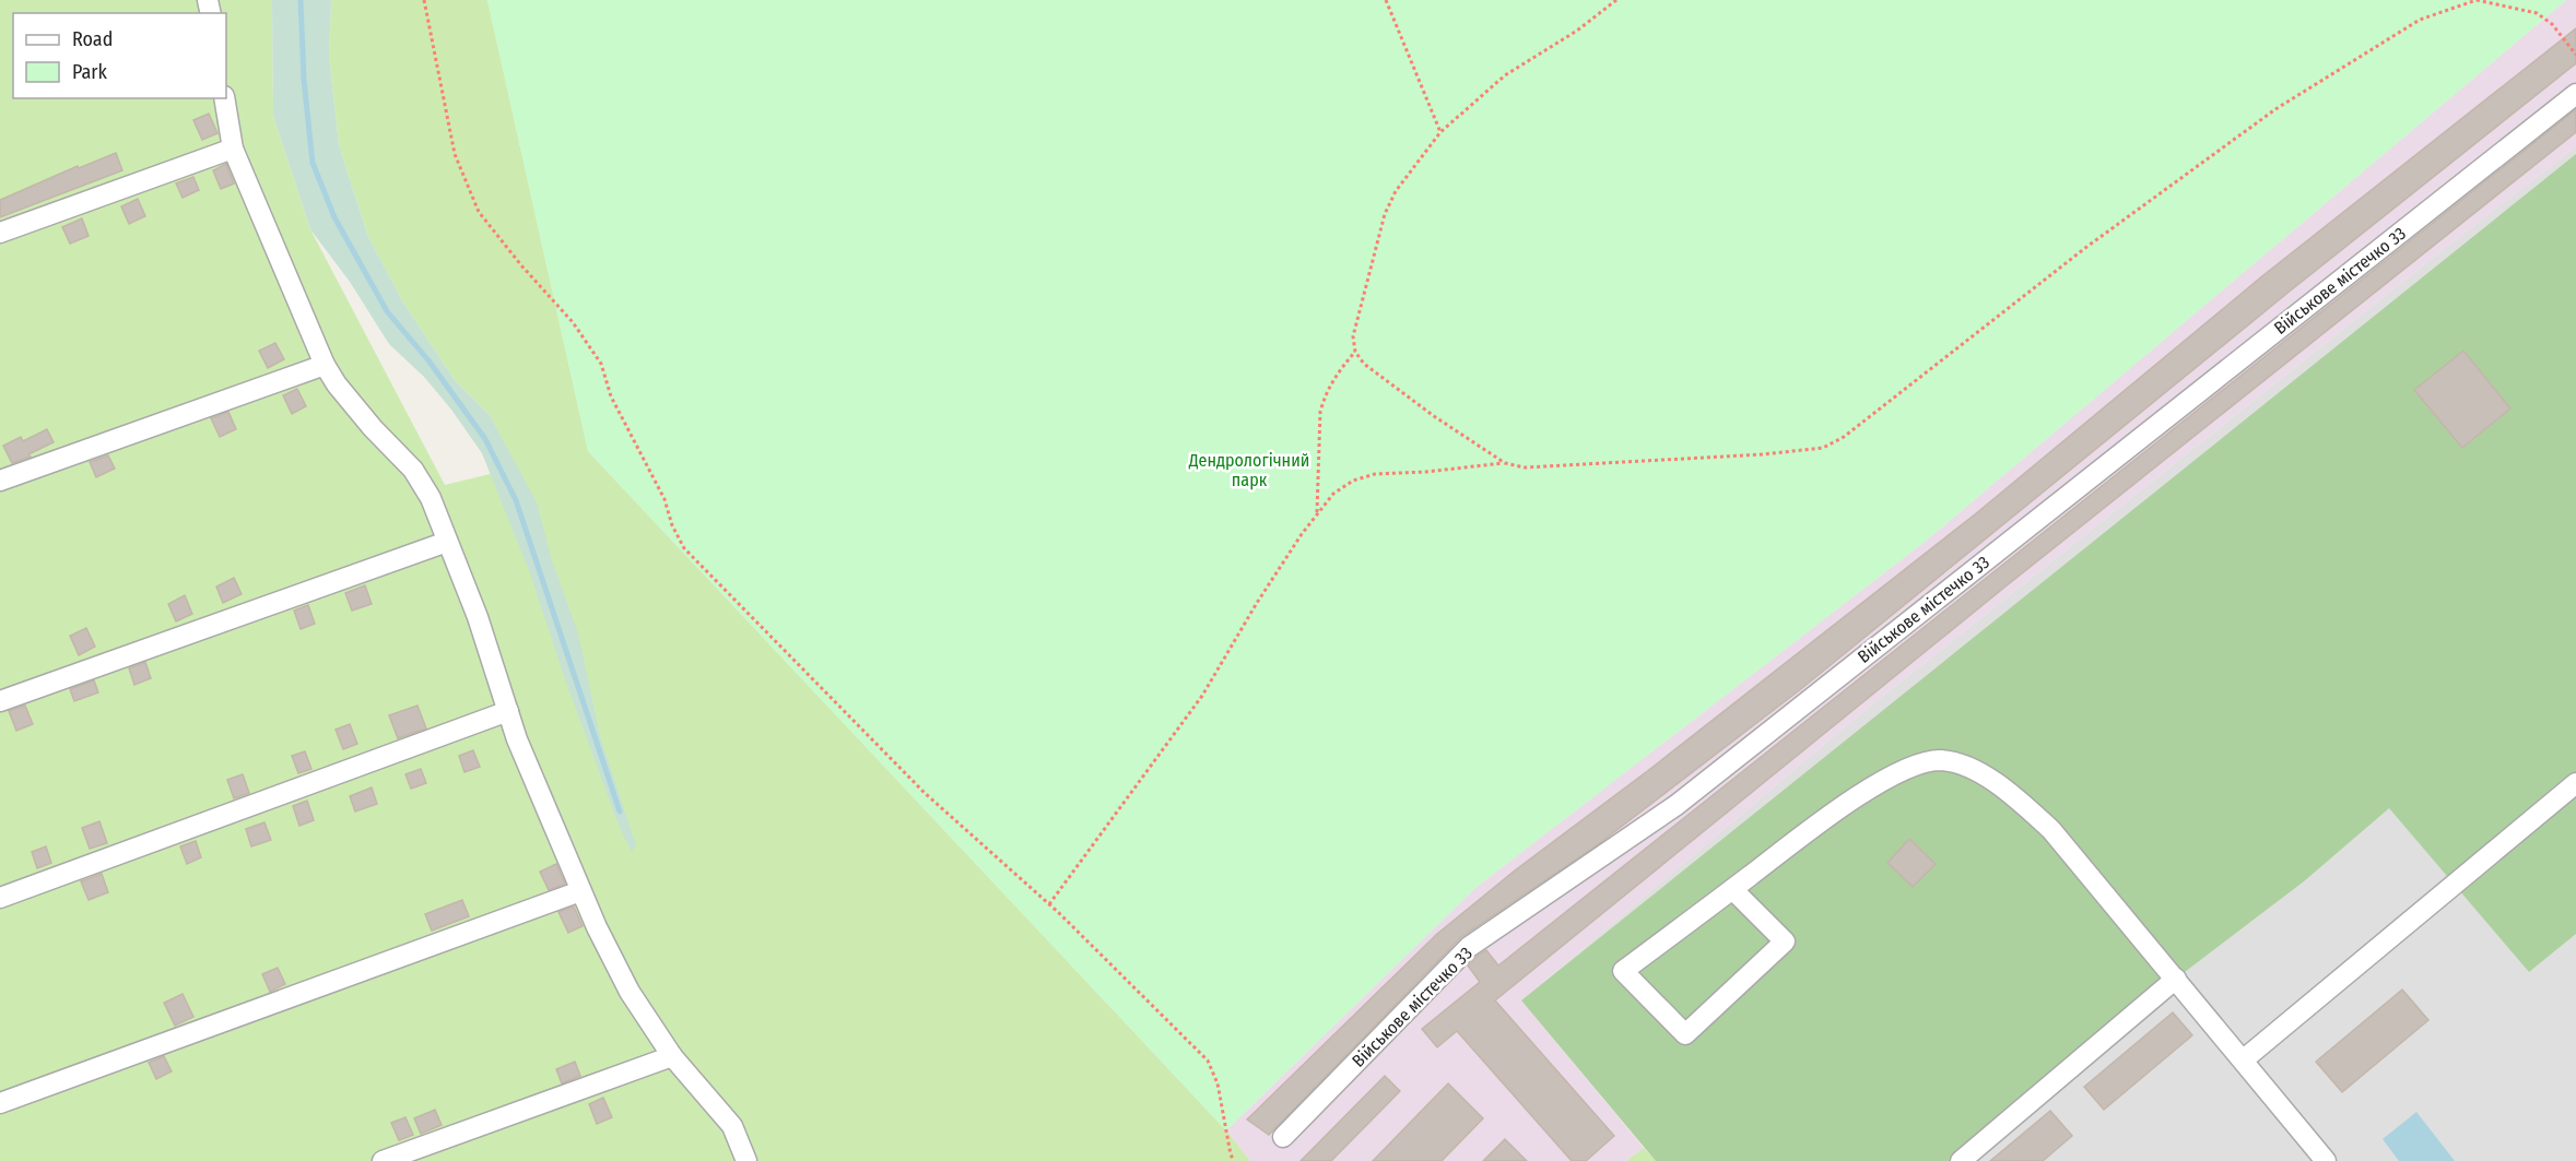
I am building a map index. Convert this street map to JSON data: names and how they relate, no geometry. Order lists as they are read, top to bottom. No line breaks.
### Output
{"streets":{"street":["Військове містечко 33"]},"parks":["Дендрологічний парк"],"legend":["Road","Park"]}
